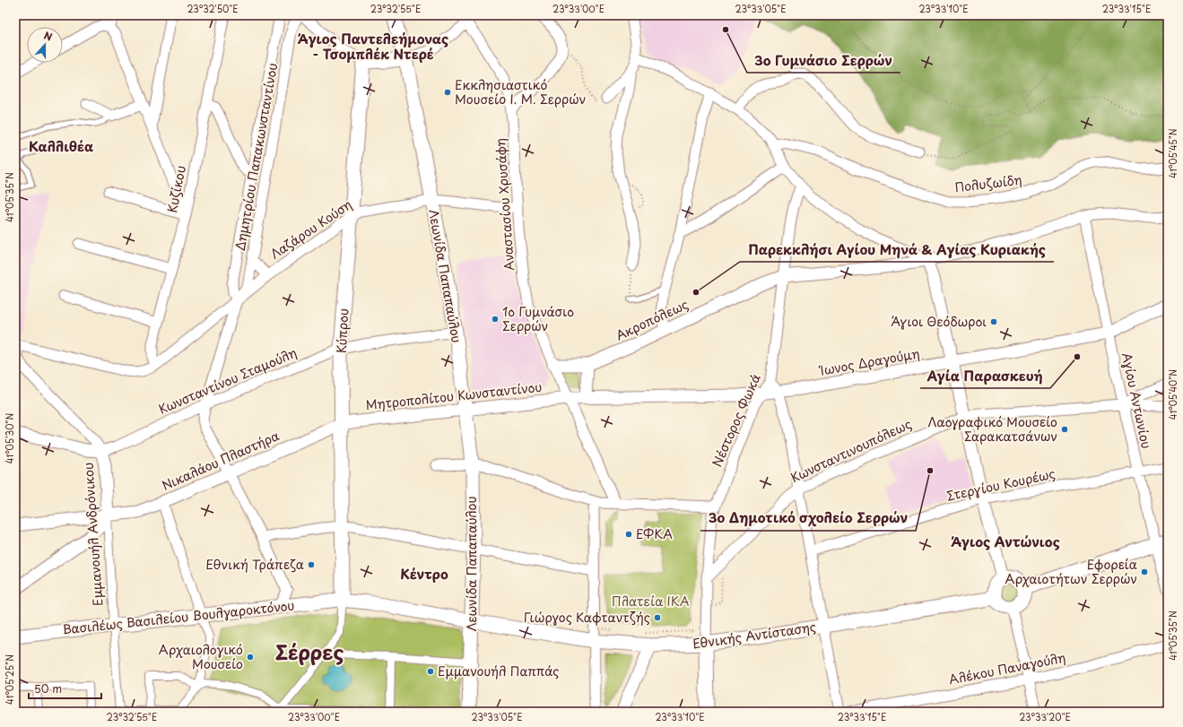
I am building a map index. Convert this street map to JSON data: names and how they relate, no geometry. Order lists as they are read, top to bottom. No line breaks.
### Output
{"streets":{"main road":["Λεωνίδα Παπαπαύλου","Κύπρου","Βασιλέως Βασιλείου Βουλγαροκτόνου","Εθνικής Αντίστασης"],"street":["Δημητρίου Παπακωνσταντίνου","Πολυζωίδη","Κυζίκου","Αναστασίου Χρυσάφη","Λαζάρου Κούση","Ακροπόλεως","Ίωνος Δραγούμη","Κωνσταντίνου Σταμούλη","Μητροπολίτου Κωνσταντίνου","Αγίου Αντωνίου","Νέστορος Φωκά","Κωνσταντινουπόλεως","Νικαλάου Πλαστήρα","Στεργίου Κουρέως","Εμμανουήλ Ανδρόνικου","Αλέκου Παναγούλη"]},"crossings":[["Δημητρίου Παπακωνσταντίνου","Λαζάρου Κούση"],["Δημητρίου Παπακωνσταντίνου","Κωνσταντίνου Σταμούλη"],["Δημητρίου Παπακωνσταντίνου","Νικαλάου Πλαστήρα"],["Δημητρίου Παπακωνσταντίνου","Βασιλέως Βασιλείου Βουλγαροκτόνου"],["Κυζίκου","Λαζάρου Κούση"],["Αναστασίου Χρυσάφη","Λαζάρου Κούση"],["Αναστασίου Χρυσάφη","Ίωνος Δραγούμη"],["Αναστασίου Χρυσάφη","Μητροπολίτου Κωνσταντίνου"],["Λαζάρου Κούση","Λεωνίδα Παπαπαύλου"],["Λαζάρου Κούση","Κύπρου"],["Λαζάρου Κούση","Εμμανουήλ Ανδρόνικου"],["Λεωνίδα Παπαπαύλου","Κωνσταντίνου Σταμούλη"],["Λεωνίδα Παπαπαύλου","Μητροπολίτου Κωνσταντίνου"],["Λεωνίδα Παπαπαύλου","Εθνικής Αντίστασης"],["Ακροπόλεως","Νέστορος Φωκά"],["Κύπρου","Κωνσταντίνου Σταμούλη"],["Κύπρου","Μητροπολίτου Κωνσταντίνου"],["Κύπρου","Νικαλάου Πλαστήρα"],["Κύπρου","Βασιλέως Βασιλείου Βουλγαροκτόνου"],["Κύπρου","Εθνικής Αντίστασης"],["Ίωνος Δραγούμη","Μητροπολίτου Κωνσταντίνου"],["Ίωνος Δραγούμη","Αγίου Αντωνίου"],["Ίωνος Δραγούμη","Νέστορος Φωκά"],["Κωνσταντίνου Σταμούλη","Εμμανουήλ Ανδρόνικου"],["Μητροπολίτου Κωνσταντίνου","Νικαλάου Πλαστήρα"],["Αγίου Αντωνίου","Κωνσταντινουπόλεως"],["Αγίου Αντωνίου","Στεργίου Κουρέως"],["Νέστορος Φωκά","Κωνσταντινουπόλεως"],["Νικαλάου Πλαστήρα","Εμμανουήλ Ανδρόνικου"],["Εμμανουήλ Ανδρόνικου","Βασιλέως Βασιλείου Βουλγαροκτόνου"],["Βασιλέως Βασιλείου Βουλγαροκτόνου","Εθνικής Αντίστασης"]],"districts":["Άγιος Παντελεήμονας - Τσομπλέκ Ντερέ","Καλλιθέα","Άγιος Αντώνιος","Κέντρο","Σέρρες"],"parks":["Πλατεία ΙΚΑ"],"places":["3ο Γυμνάσιο Σερρών","Εκκλησιαστικό Μουσείο Ι. Μ. Σερρών","Παρεκκλήσι Αγίου Μηνά & Αγίας Κυριακής","1ο Γυμνάσιο Σερρών","Άγιοι Θεόδωροι","Αγία Παρασκευή","Λαογραφικό Μουσείο Σαρακατσάνων","3ο Δημοτικό σχολείο Σερρών","ΕΦΚΑ","Εθνική Τράπεζα","Εφορεία Αρχαιοτήτων Σερρών","Γιώργος Καφταντζής","Αρχαιολογικό Μουσείο","Εμμανουήλ Παππάς"],"scale_bar":"50 m","north":"top","coordinates":["23°32'50\"E","23°32'55\"E","23°33'00\"E","23°33'05\"E","23°33'10\"E","23°33'15\"E","41°05'45\"N","41°05'35\"N","41°05'40\"N","41°05'30\"N","41°05'25\"N","23°33'20\"E"]}
